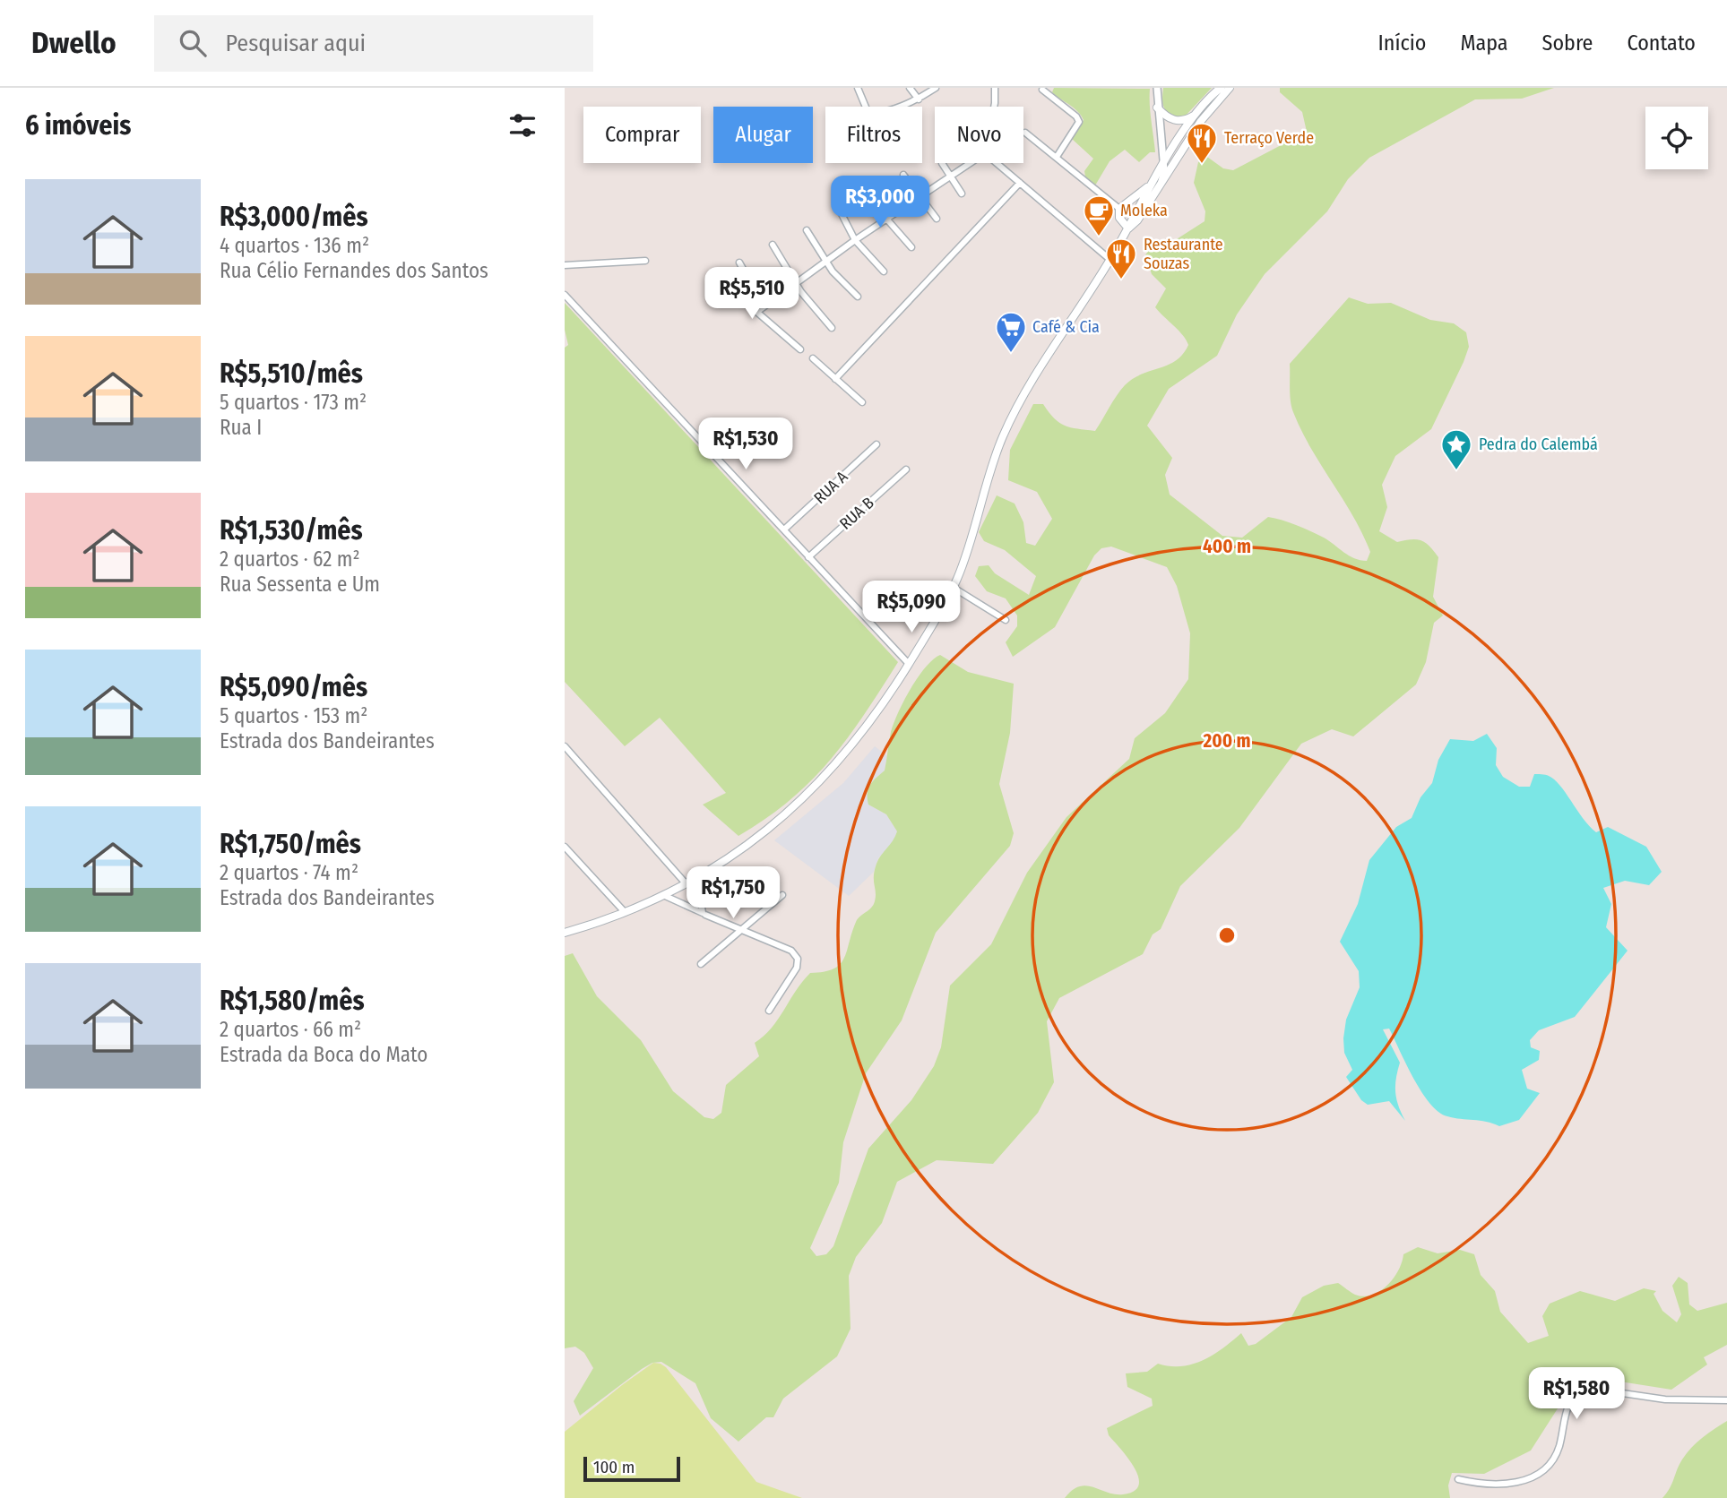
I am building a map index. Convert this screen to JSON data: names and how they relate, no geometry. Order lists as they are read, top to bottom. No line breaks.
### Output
{"streets":{"street":["RUA A","RUA B"]},"places":{"restaurant":["Terraço Verde","Restaurante Souzas"],"cafe":["Moleka"],"supermarket":["Café & Cia"],"place":["Pedra do Calembá"]},"scale_bar":"100 m","page":{"header":"Dwello","search":"Pesquisar aqui","nav":["Início","Mapa","Sobre","Contato"],"heading":"6 imóveis","chip":["Comprar","Alugar","Filtros","Novo"],"list":[{"name":"R$3,000/mês","note":"4 quartos · 136 m² · Rua Célio Fernandes dos Santos"},{"name":"R$5,510/mês","note":"5 quartos · 173 m² · Rua I"},{"name":"R$1,530/mês","note":"2 quartos · 62 m² · Rua Sessenta e Um"},{"name":"R$5,090/mês","note":"5 quartos · 153 m² · Estrada dos Bandeirantes"},{"name":"R$1,750/mês","note":"2 quartos · 74 m² · Estrada dos Bandeirantes"},{"name":"R$1,580/mês","note":"2 quartos · 66 m² · Estrada da Boca do Mato"}],"price":["R$3,000","R$5,510","R$1,530","R$5,090","R$1,750","R$1,580"],"scale":"100 m"},"rings":["400 m","200 m"]}
